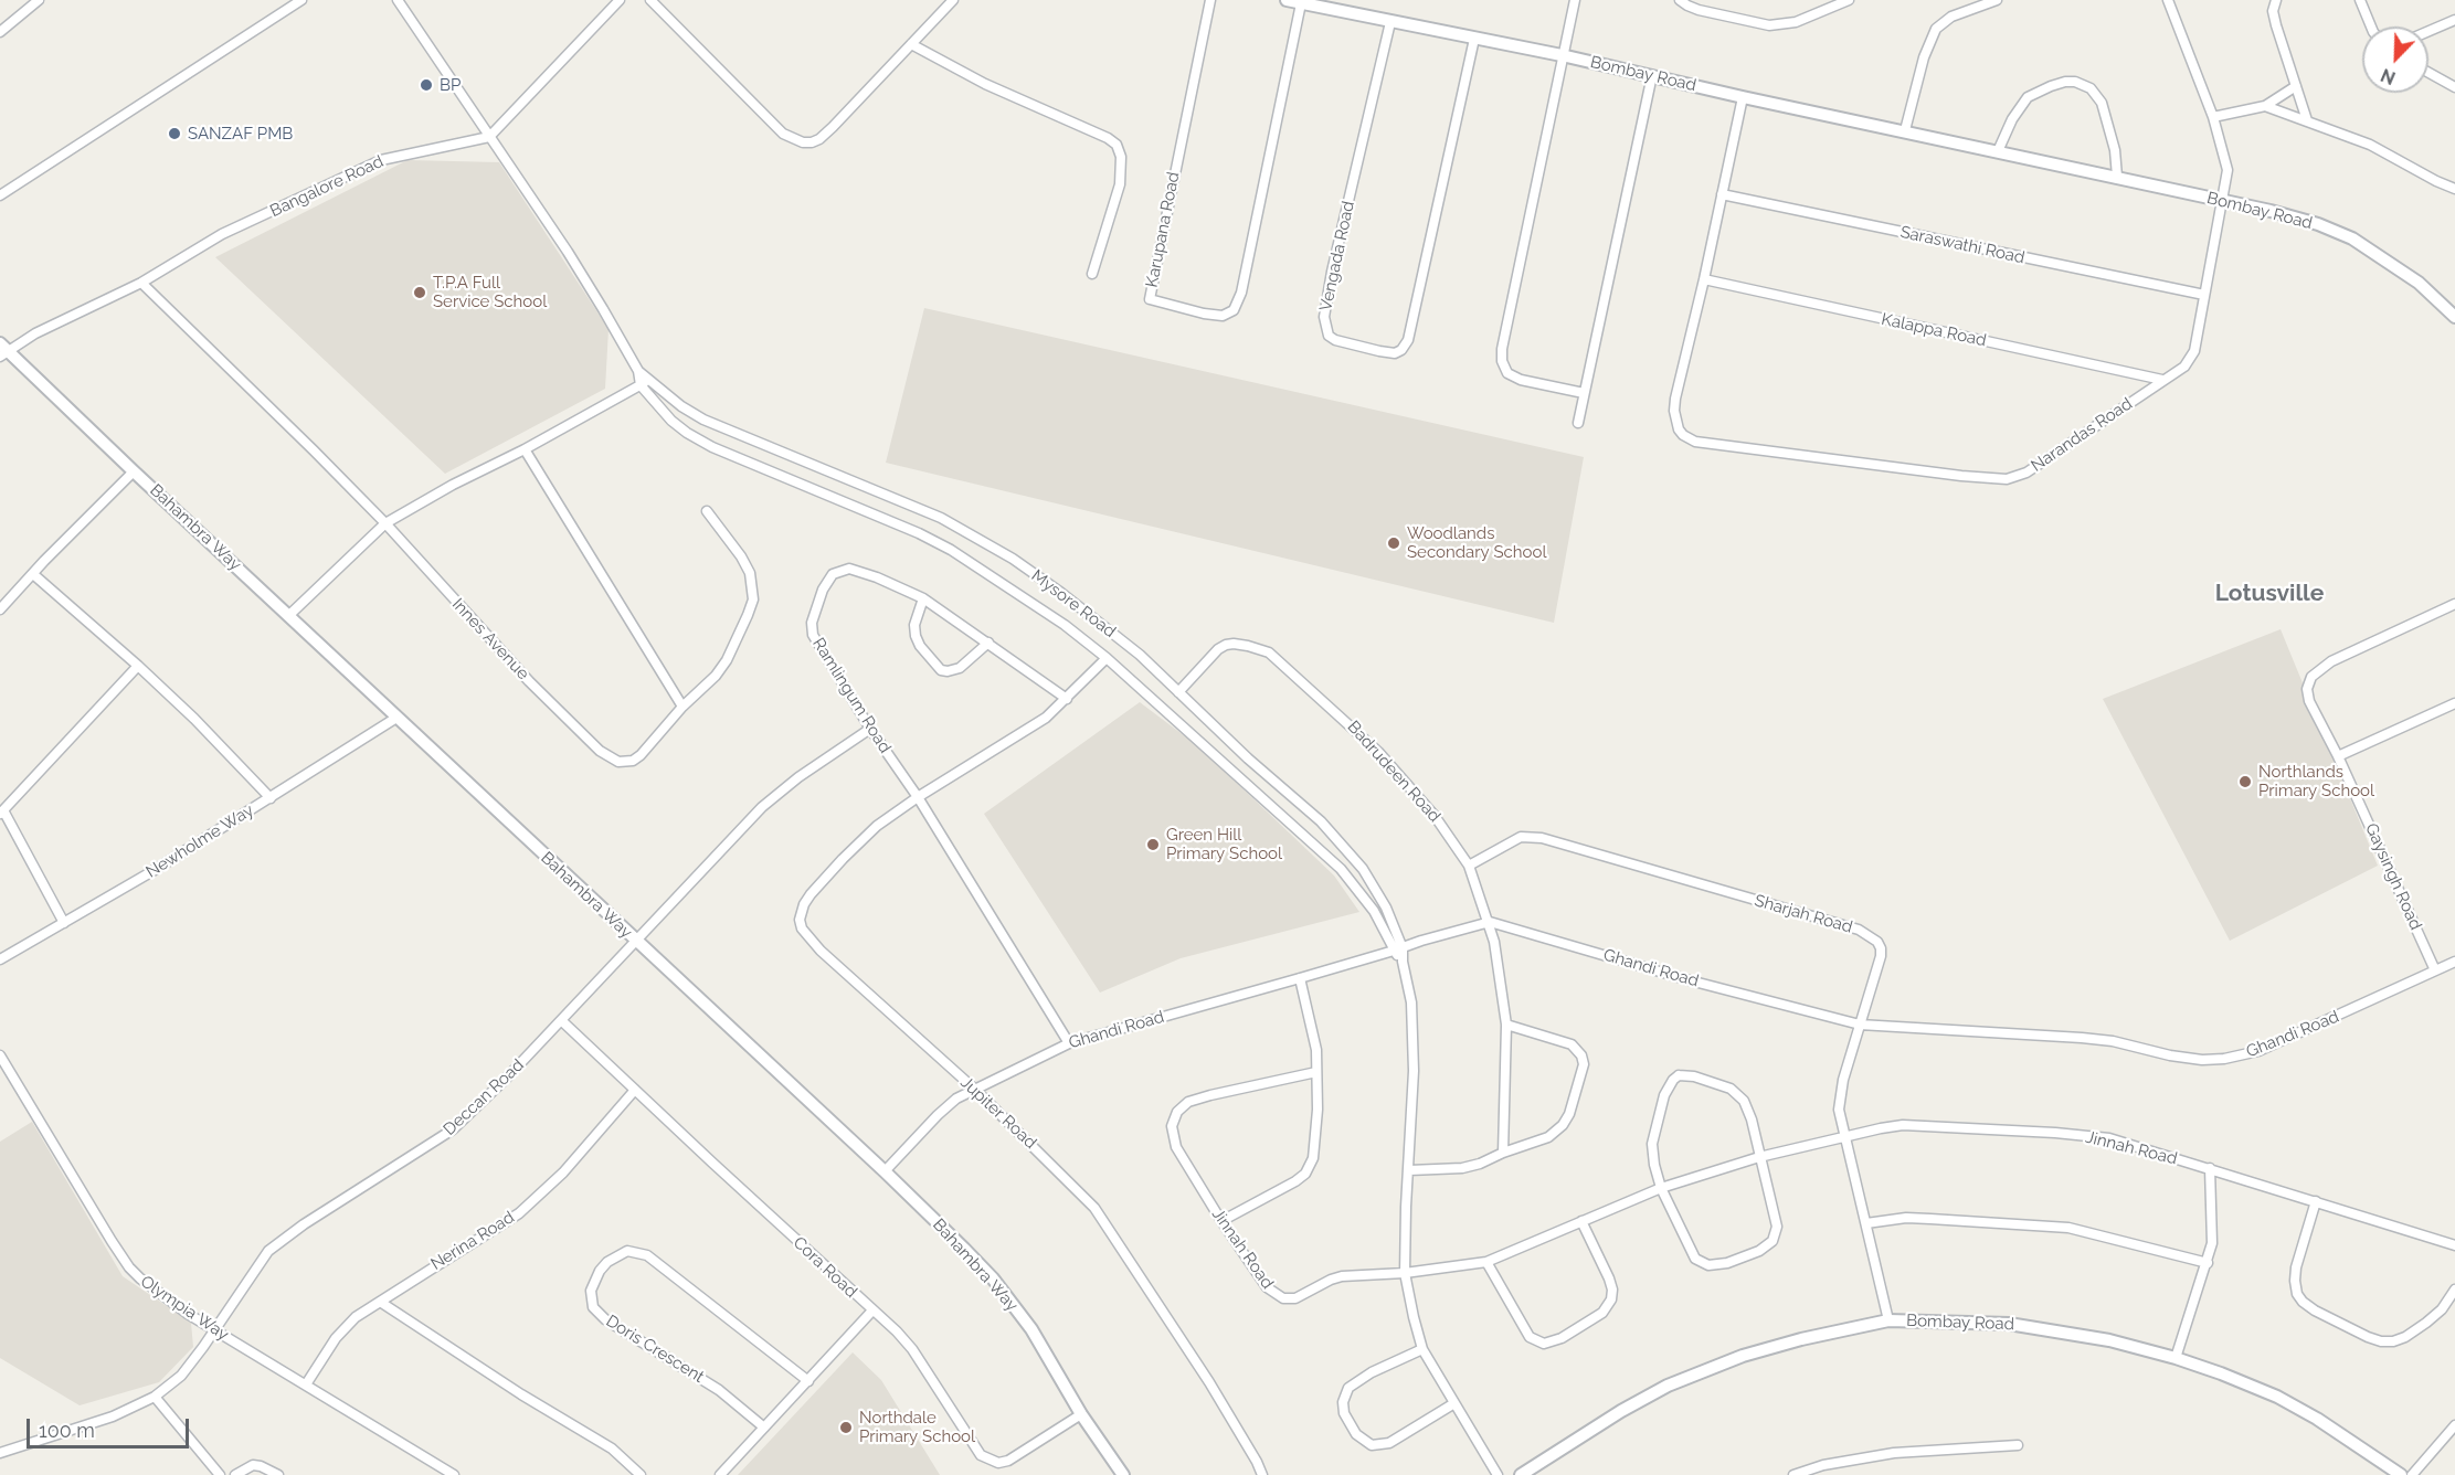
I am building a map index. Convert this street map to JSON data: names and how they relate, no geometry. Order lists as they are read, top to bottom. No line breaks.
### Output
{"streets":{"street":["Bombay Road","Bangalore Road","Karupana Road","Saraswathi Road","Vengada Road","Kalappa Road","Narandas Road","Bahambra Way","Mysore Road","Innes Avenue","Ramlingum Road","Badrudeen Road","Newholme Way","Gaysingh Road","Sharjah Road","Ghandi Road","Deccan Road","Jupiter Road","Jinnah Road","Nerina Road","Cora Road","Olympia Way","Doris Crescent"]},"crossings":[["Bombay Road","Karupana Road"],["Bombay Road","Vengada Road"],["Bombay Road","Narandas Road"],["Bombay Road","Sharjah Road"],["Bangalore Road","Bahambra Way"],["Bangalore Road","Innes Avenue"],["Saraswathi Road","Narandas Road"],["Kalappa Road","Narandas Road"],["Bahambra Way","Newholme Way"],["Bahambra Way","Ghandi Road"],["Bahambra Way","Deccan Road"],["Bahambra Way","Cora Road"],["Mysore Road","Badrudeen Road"],["Mysore Road","Ghandi Road"],["Mysore Road","Jinnah Road"],["Ramlingum Road","Ghandi Road"],["Ramlingum Road","Deccan Road"],["Ramlingum Road","Jupiter Road"],["Badrudeen Road","Sharjah Road"],["Badrudeen Road","Ghandi Road"],["Gaysingh Road","Ghandi Road"],["Sharjah Road","Ghandi Road"],["Sharjah Road","Jinnah Road"],["Ghandi Road","Jupiter Road"],["Deccan Road","Cora Road"],["Deccan Road","Olympia Way"],["Nerina Road","Cora Road"],["Nerina Road","Olympia Way"]],"districts":["Lotusville"],"places":["BP","SANZAF PMB","T.P.A Full Service School","Woodlands Secondary School","Northlands Primary School","Green Hill Primary School","Northdale Primary School"],"scale_bar":"100 m","north":"bottom left"}
